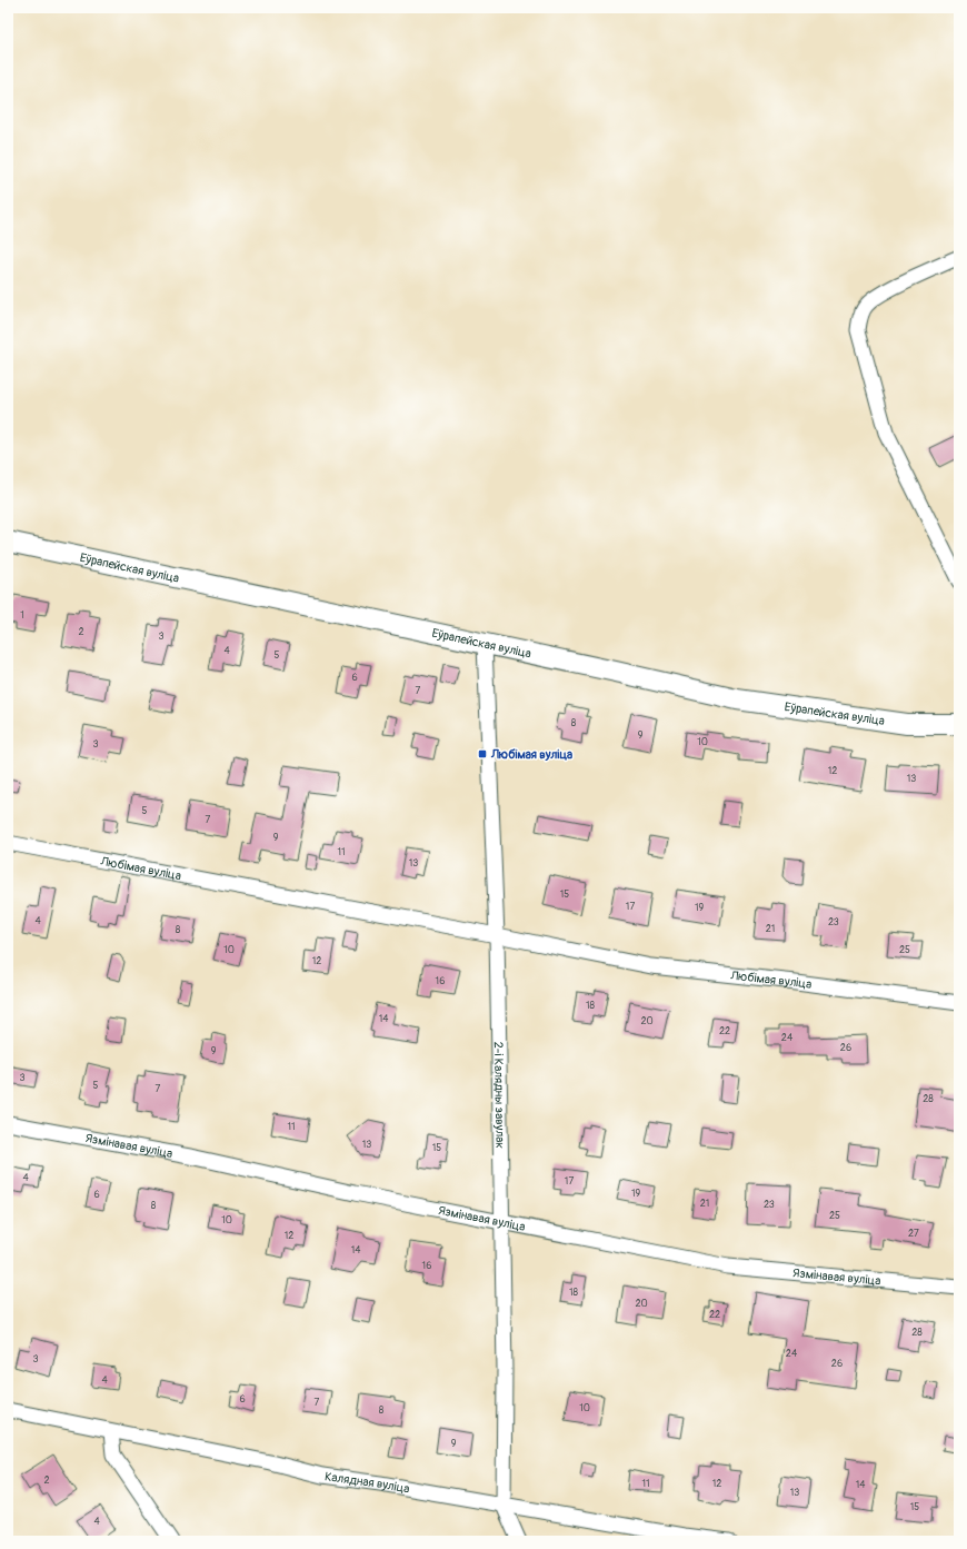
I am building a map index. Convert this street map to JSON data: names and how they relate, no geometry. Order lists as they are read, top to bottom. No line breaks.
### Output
{"streets":{"street":["Еўрапейская вуліца","Любімая вуліца","2-і Калядны завулак","Язмінавая вуліца","Калядная вуліца"]},"crossings":[["Еўрапейская вуліца","2-і Калядны завулак"],["Любімая вуліца","2-і Калядны завулак"],["2-і Калядны завулак","Язмінавая вуліца"],["2-і Калядны завулак","Калядная вуліца"]],"places":{"transit":["Любімая вуліца"]},"house_numbers":["1","2","3","4","5","6","7","8","9","10","3","12","13","5","7","9","11","13","15","17","19","4","23","21","8","10","25","12","16","18","14","20","22","24","26","9","3","5","7","28","11","13","15","4","17","19","6","21","23","8","25","10","27","12","14","16","18","20","22","28","24","3","26","4","6","7","10","8","9","2","11","12","14","13","15","4"]}
